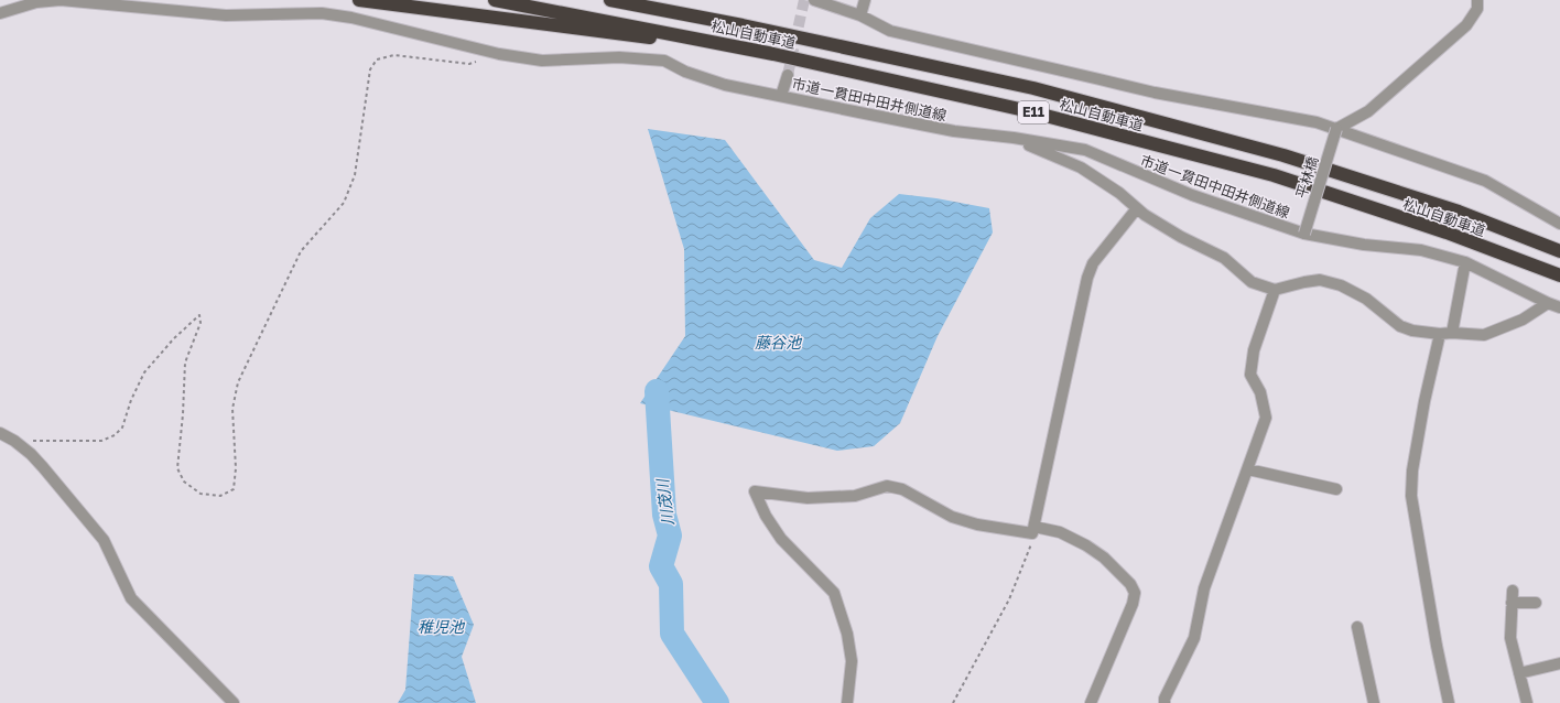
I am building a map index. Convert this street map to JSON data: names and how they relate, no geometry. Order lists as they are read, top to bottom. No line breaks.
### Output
{"streets":{"highway":["松山自動車道","E11"],"street":["市道一貫田中田井側道線","平林橋"]},"crossings":[["市道一貫田中田井側道線","平林橋"]],"water":["藤谷池","川茂川","稚児池"]}
